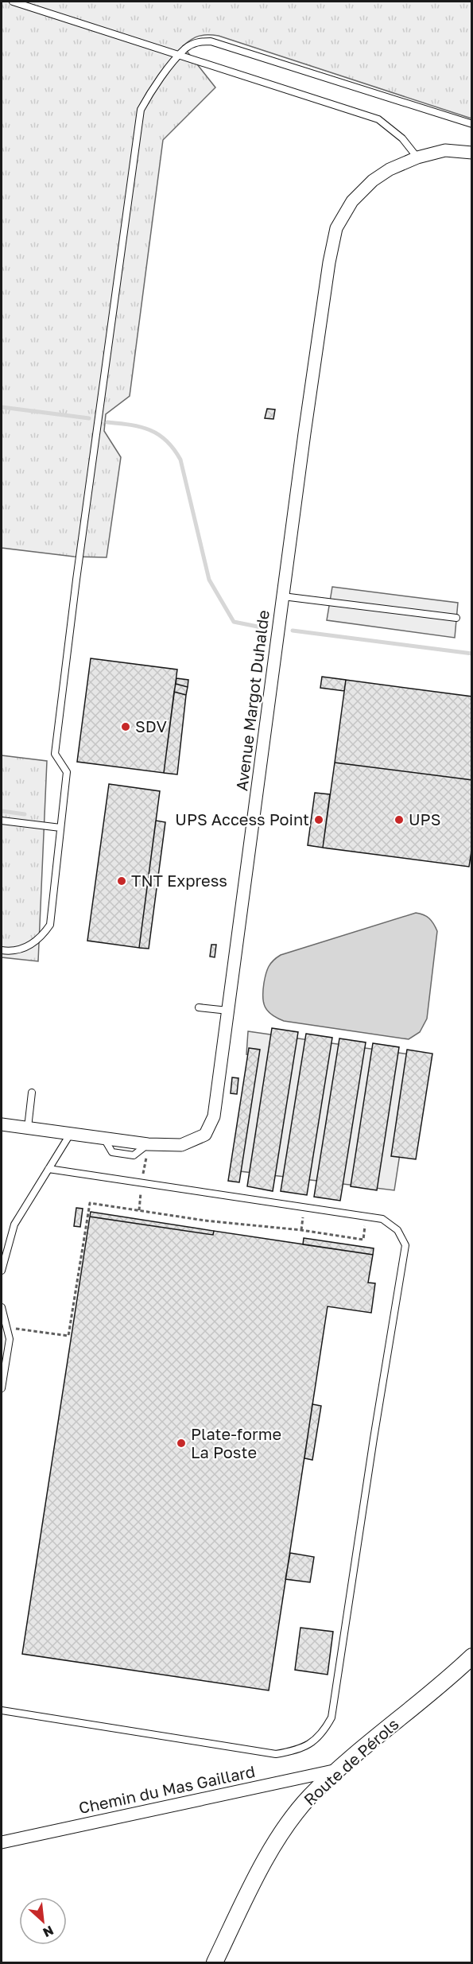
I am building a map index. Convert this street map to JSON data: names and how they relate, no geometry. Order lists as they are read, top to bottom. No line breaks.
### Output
{"streets":{"street":["Avenue Margot Duhalde","Route de Pérols","Chemin du Mas Gaillard"]},"crossings":[["Route de Pérols","Chemin du Mas Gaillard"]],"places":["SDV","UPS Access Point","UPS","TNT Express","Plate-forme La Poste"],"north":"bottom right"}
